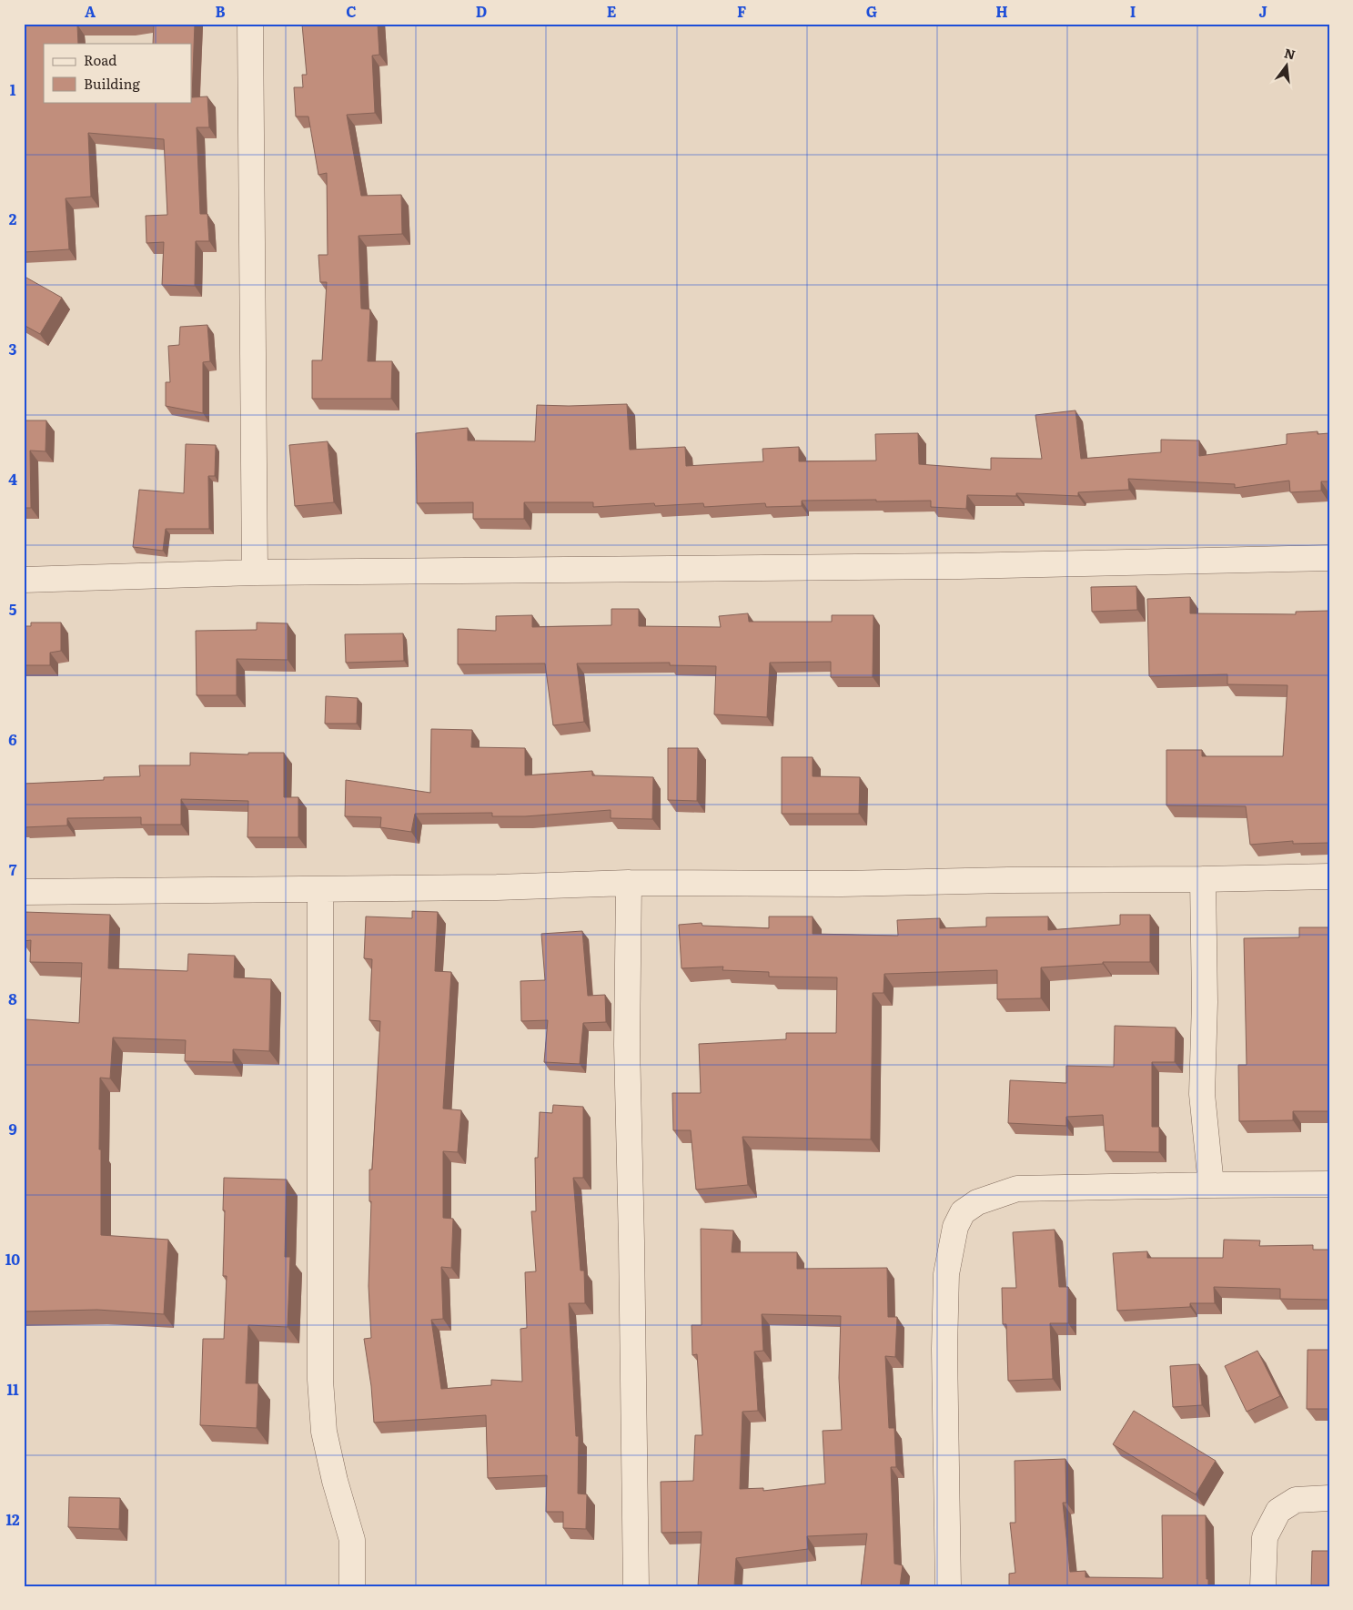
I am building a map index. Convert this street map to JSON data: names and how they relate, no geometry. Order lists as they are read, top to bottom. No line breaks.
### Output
{"legend":["Road","Building"],"north":"top","grid":{"columns":["A","B","C","D","E","F","G","H","I","J"],"rows":["1","2","3","4","5","6","7","8","9","10","11","12"]}}
